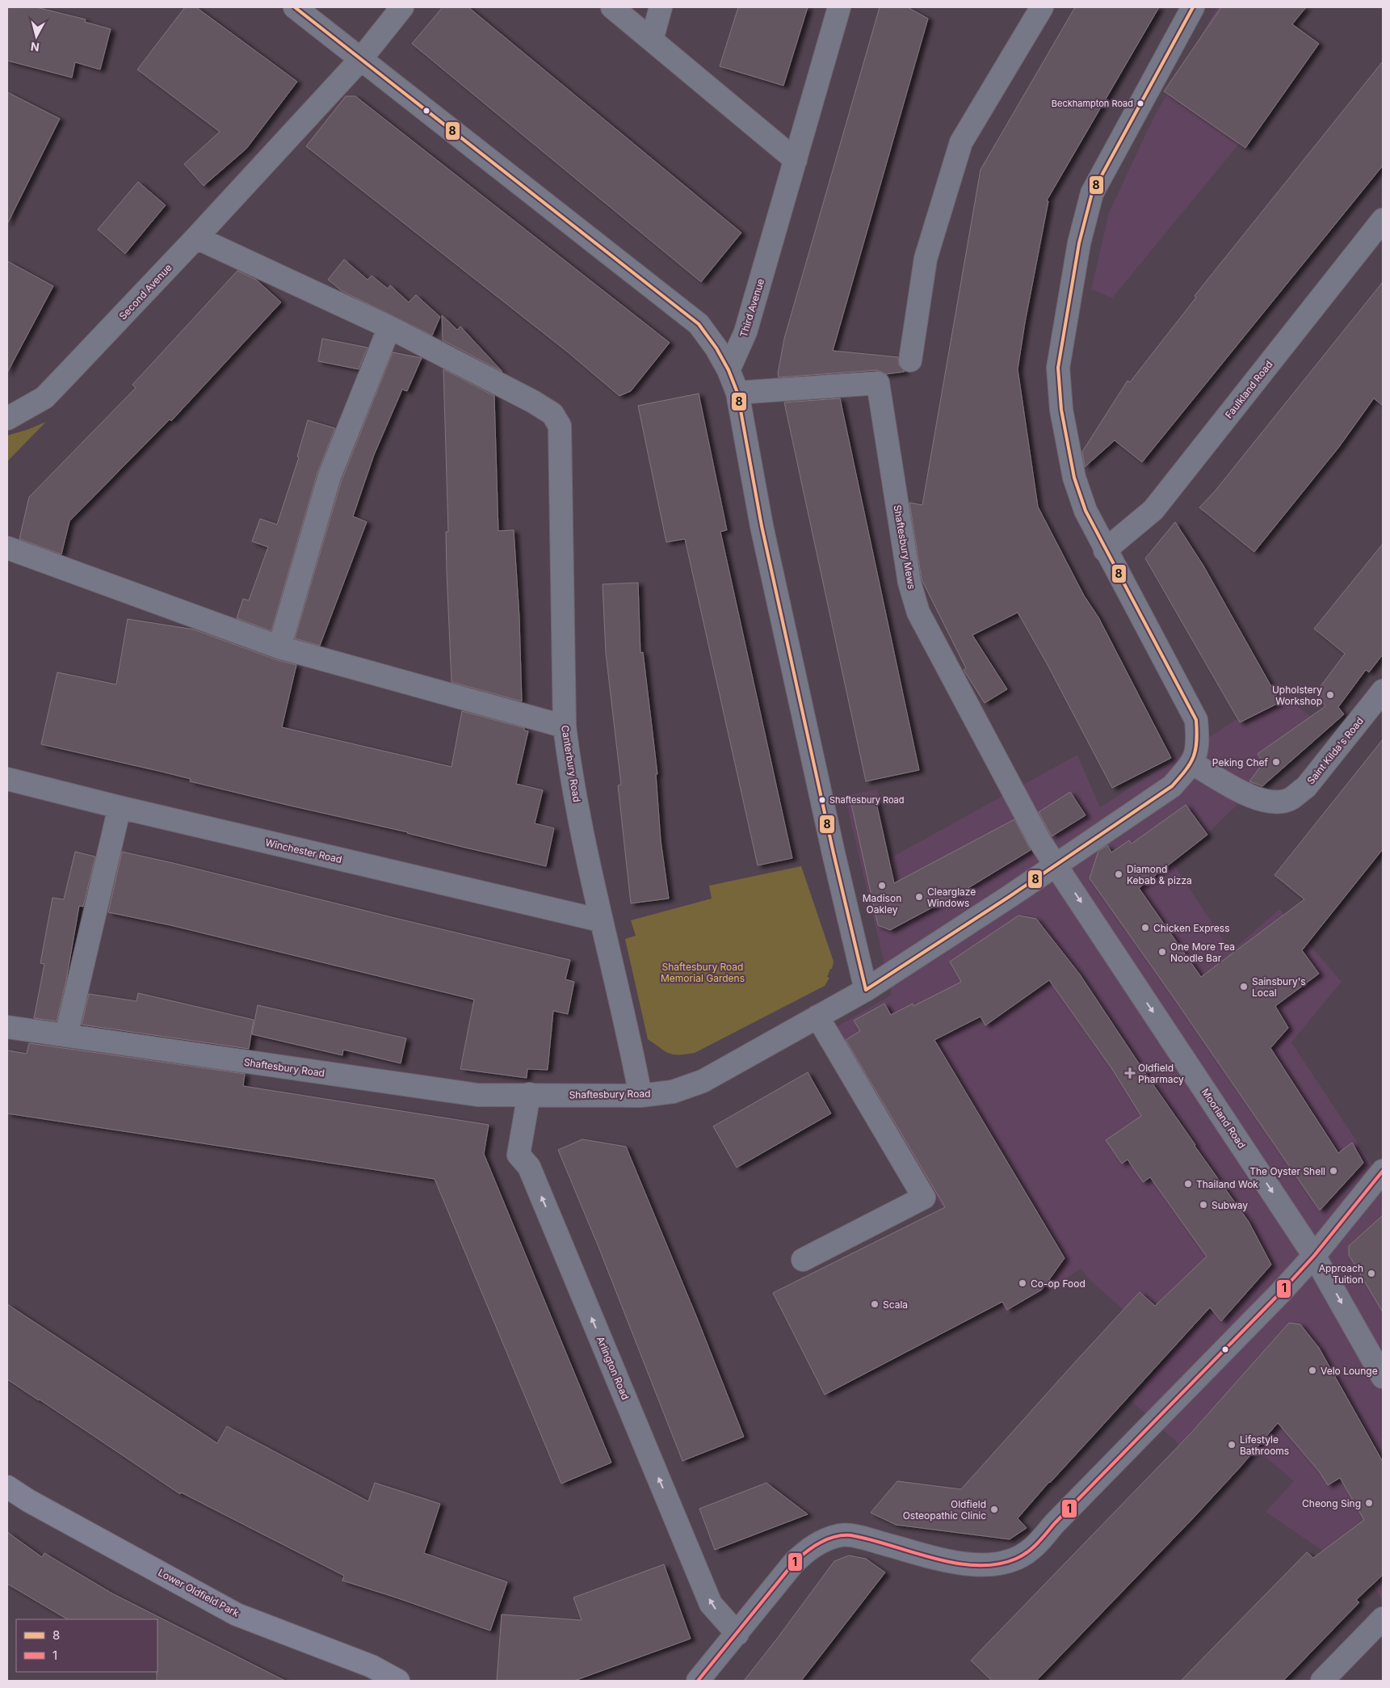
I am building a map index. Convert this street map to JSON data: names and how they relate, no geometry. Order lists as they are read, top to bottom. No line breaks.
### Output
{"streets":{"main road":["Lower Oldfield Park"],"street":["Second Avenue","Third Avenue","Faulkland Road","Shaftesbury Mews","Saint Kilda's Road","Canterbury Road","Winchester Road","Shaftesbury Road","Moorland Road","Arlington Road"]},"crossings":[["Shaftesbury Mews","Shaftesbury Road"],["Shaftesbury Mews","Moorland Road"],["Saint Kilda's Road","Shaftesbury Road"],["Canterbury Road","Winchester Road"],["Canterbury Road","Shaftesbury Road"],["Shaftesbury Road","Moorland Road"],["Shaftesbury Road","Arlington Road"]],"one_way":["Moorland Road","Arlington Road"],"parks":["Shaftesbury Road Memorial Gardens"],"places":{"other":["Beckhampton Road","Upholstery Workshop","Peking Chef","Shaftesbury Road","Diamond Kebab & pizza","Madison Oakley","Clearglaze Windows","Chicken Express","One More Tea Noodle Bar","Sainsbury's Local","The Oyster Shell","Thailand Wok","Subway","Approach Tuition","Co-op Food","Scala","Velo Lounge","Lifestyle Bathrooms","Cheong Sing","Oldfield Osteopathic Clinic"],"health":["Oldfield Pharmacy"]},"lines":["transit line 8","transit line 1"],"legend":["8","1"],"north":"bottom"}
